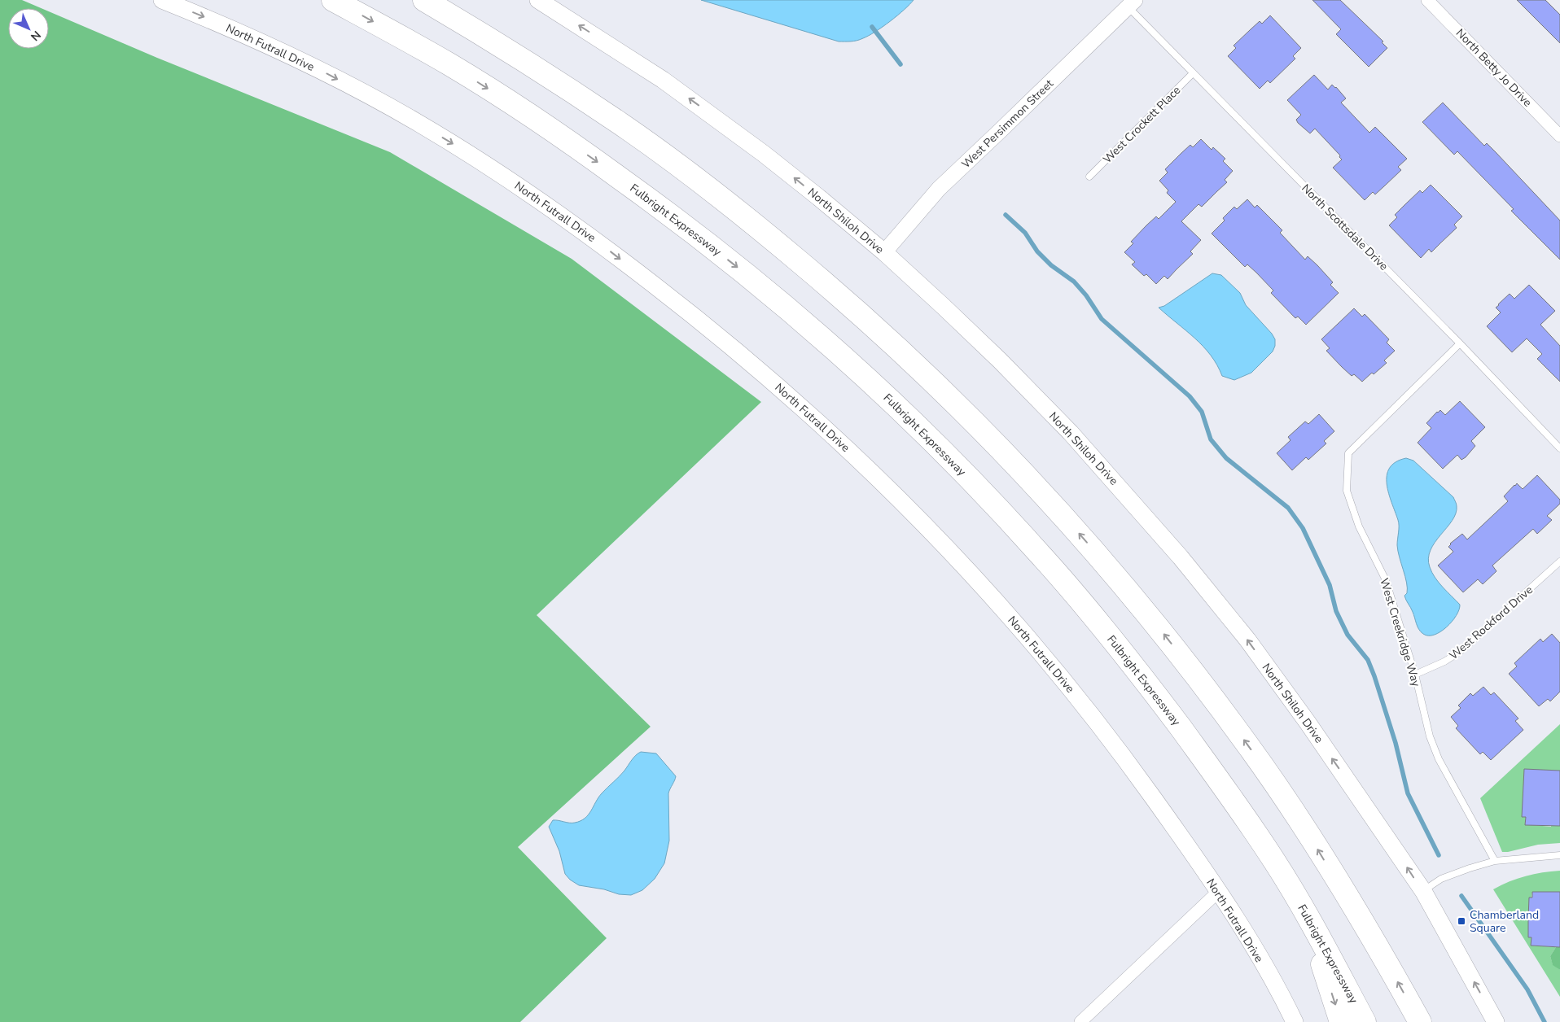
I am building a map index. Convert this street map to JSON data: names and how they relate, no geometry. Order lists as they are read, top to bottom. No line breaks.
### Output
{"streets":{"highway":["Fulbright Expressway"],"main road":["North Futrall Drive","North Shiloh Drive"],"street":["North Betty Jo Drive","West Persimmon Street"],"lane":["West Crockett Place","North Scottsdale Drive","West Rockford Drive","West Creekridge Way"]},"crossings":[["West Persimmon Street","North Shiloh Drive"],["West Persimmon Street","North Scottsdale Drive"],["West Crockett Place","North Scottsdale Drive"],["North Scottsdale Drive","West Creekridge Way"],["West Rockford Drive","West Creekridge Way"]],"one_way":["North Futrall Drive","North Shiloh Drive"],"places":{"transit":["Chamberland Square"]},"north":"bottom right"}
